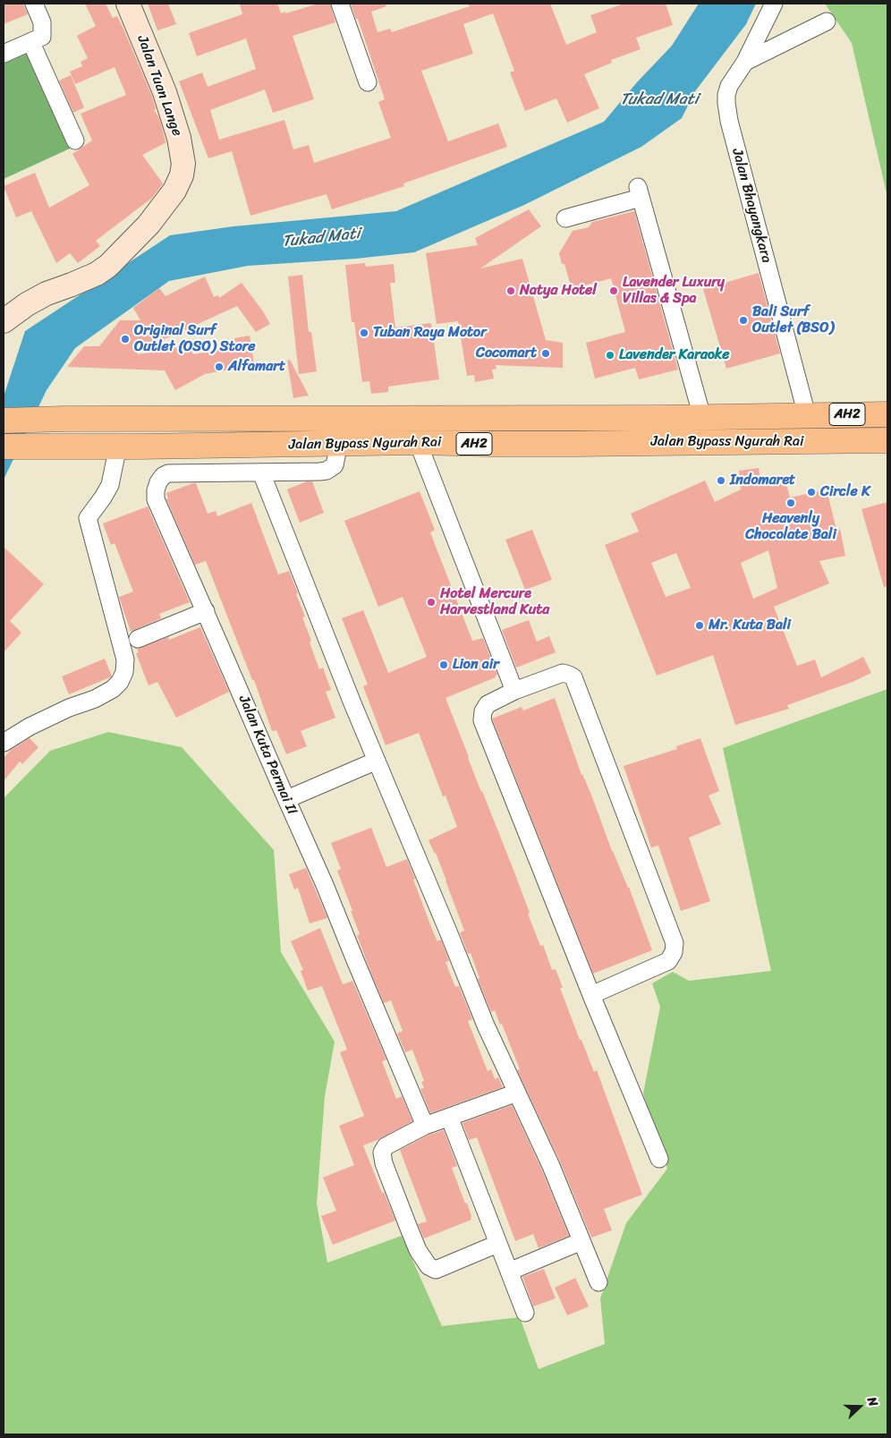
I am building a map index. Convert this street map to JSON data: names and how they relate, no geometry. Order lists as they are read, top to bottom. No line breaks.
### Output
{"streets":{"highway":["AH2","Jalan Bypass Ngurah Rai"],"street":["Jalan Tuan Lange","Jalan Bhayangkara","Jalan Kuta Permai II"]},"crossings":[["Jalan Bhayangkara","Jalan Bypass Ngurah Rai"],["Jalan Bypass Ngurah Rai","Jalan Kuta Permai II"]],"water":["Tukad Mati"],"places":["Natya Hotel","Lavender Luxury Villas & Spa","Bali Surf Outlet (BSO)","Tuban Raya Motor","Original Surf Outlet (OSO) Store","Cocomart","Lavender Karaoke","Alfamart","Indomaret","Circle K","Heavenly Chocolate Bali","Hotel Mercure Harvestland Kuta","Mr. Kuta Bali","Lion air"],"north":"right"}
